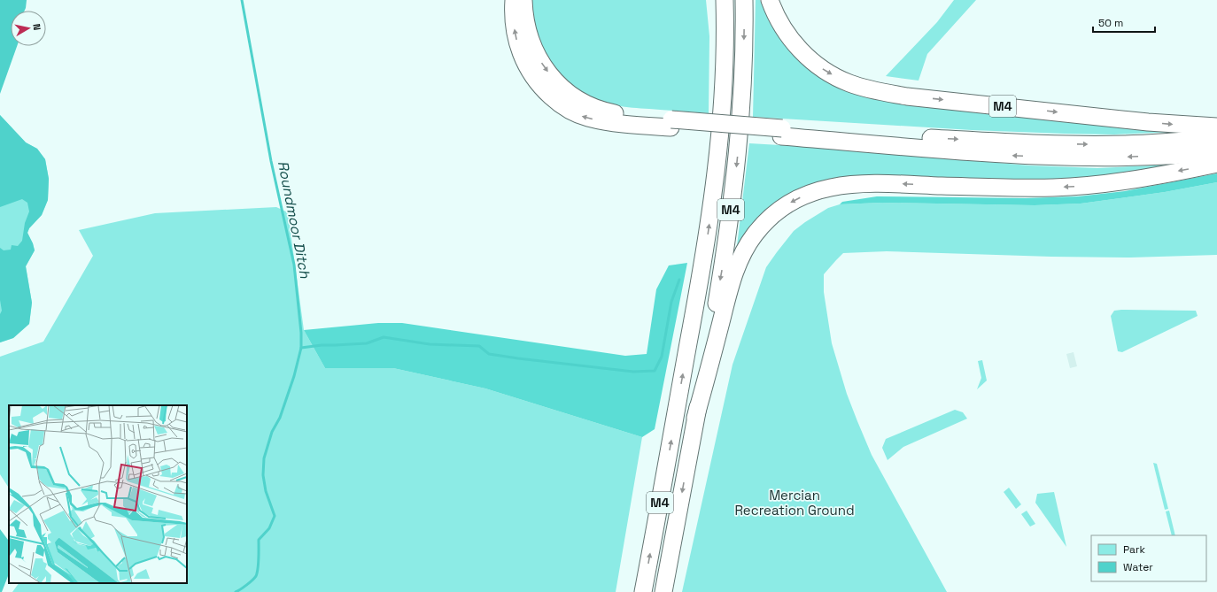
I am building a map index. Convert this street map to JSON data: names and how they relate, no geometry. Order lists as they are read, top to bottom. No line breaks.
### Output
{"streets":{"highway":["M4"]},"water":["Roundmoor Ditch"],"parks":["Mercian Recreation Ground"],"legend":["Park","Water"],"scale_bar":"50 m","north":"right"}
